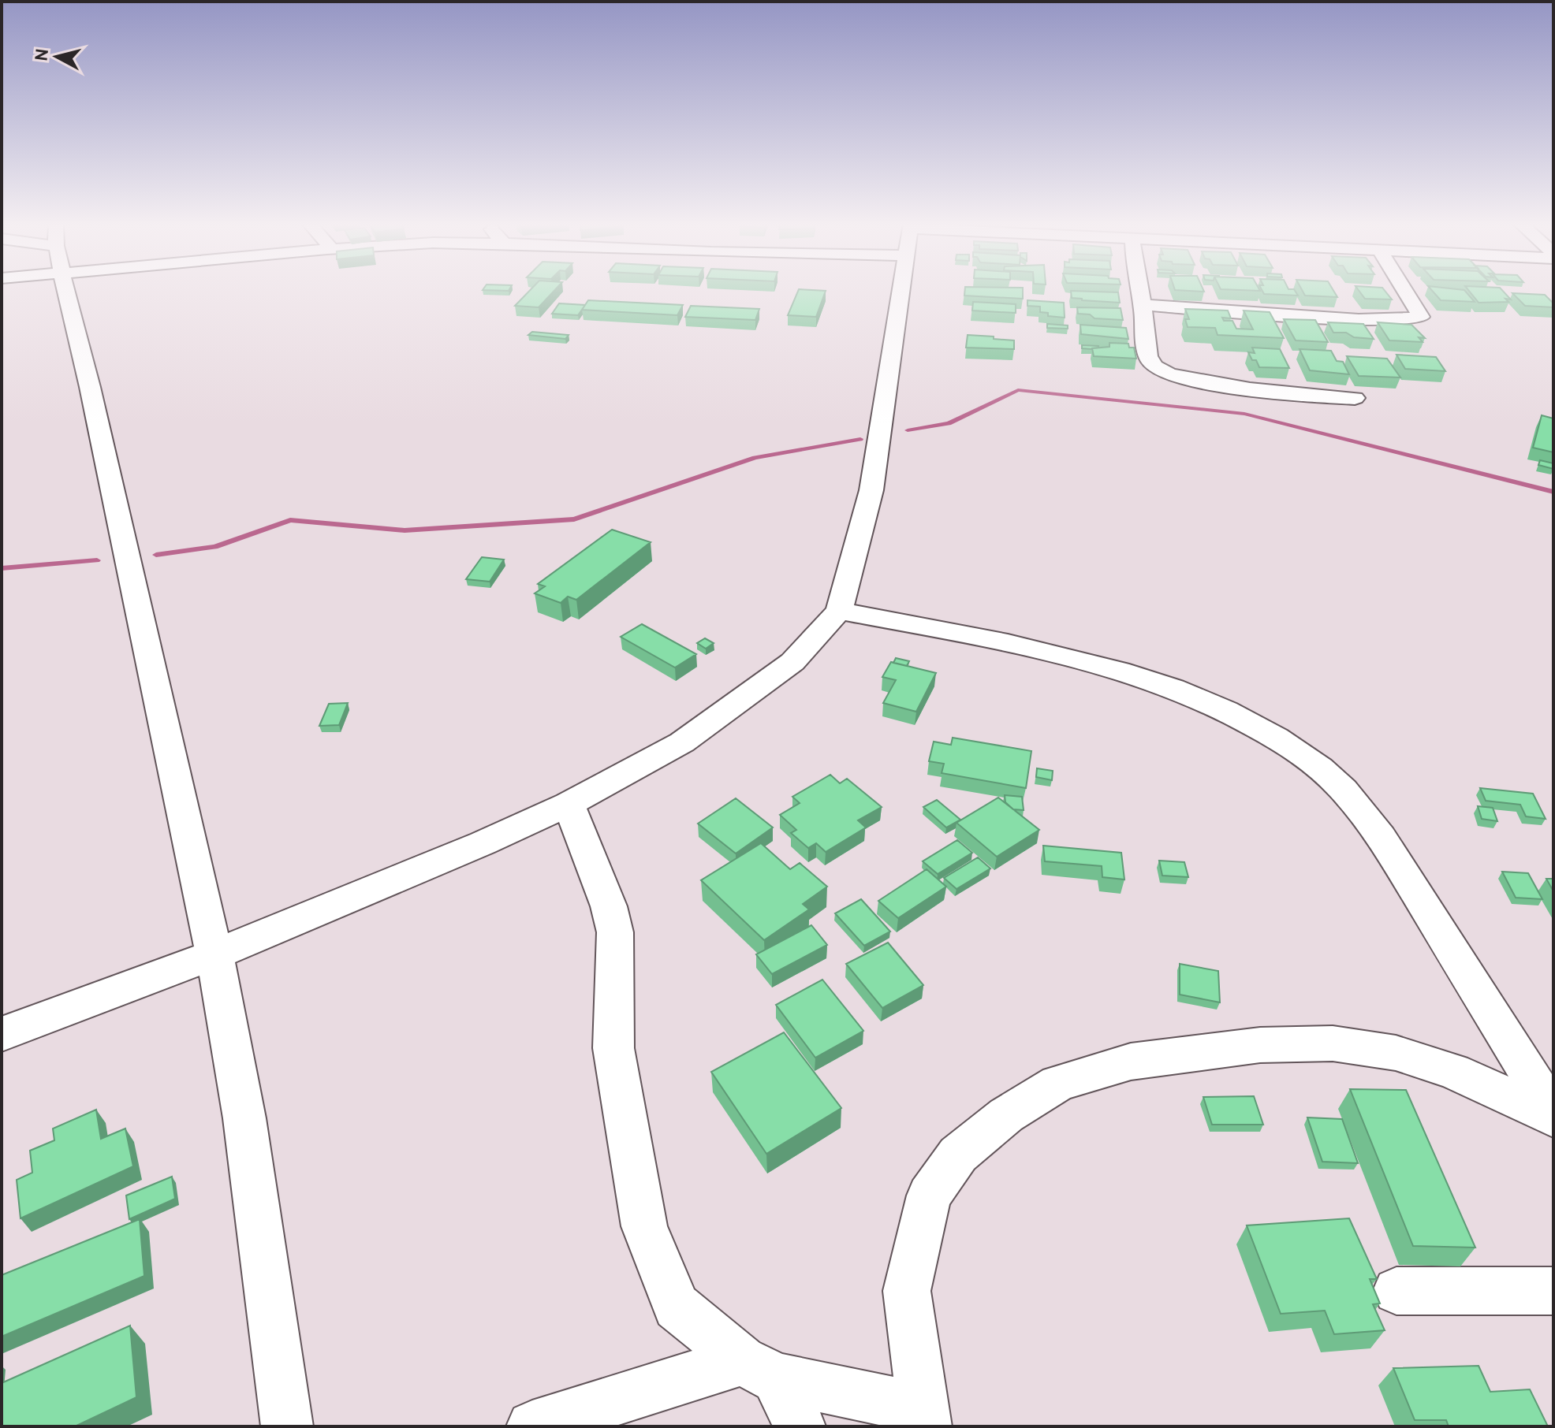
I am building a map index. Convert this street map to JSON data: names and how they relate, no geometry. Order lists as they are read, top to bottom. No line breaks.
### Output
{"north":"left"}
